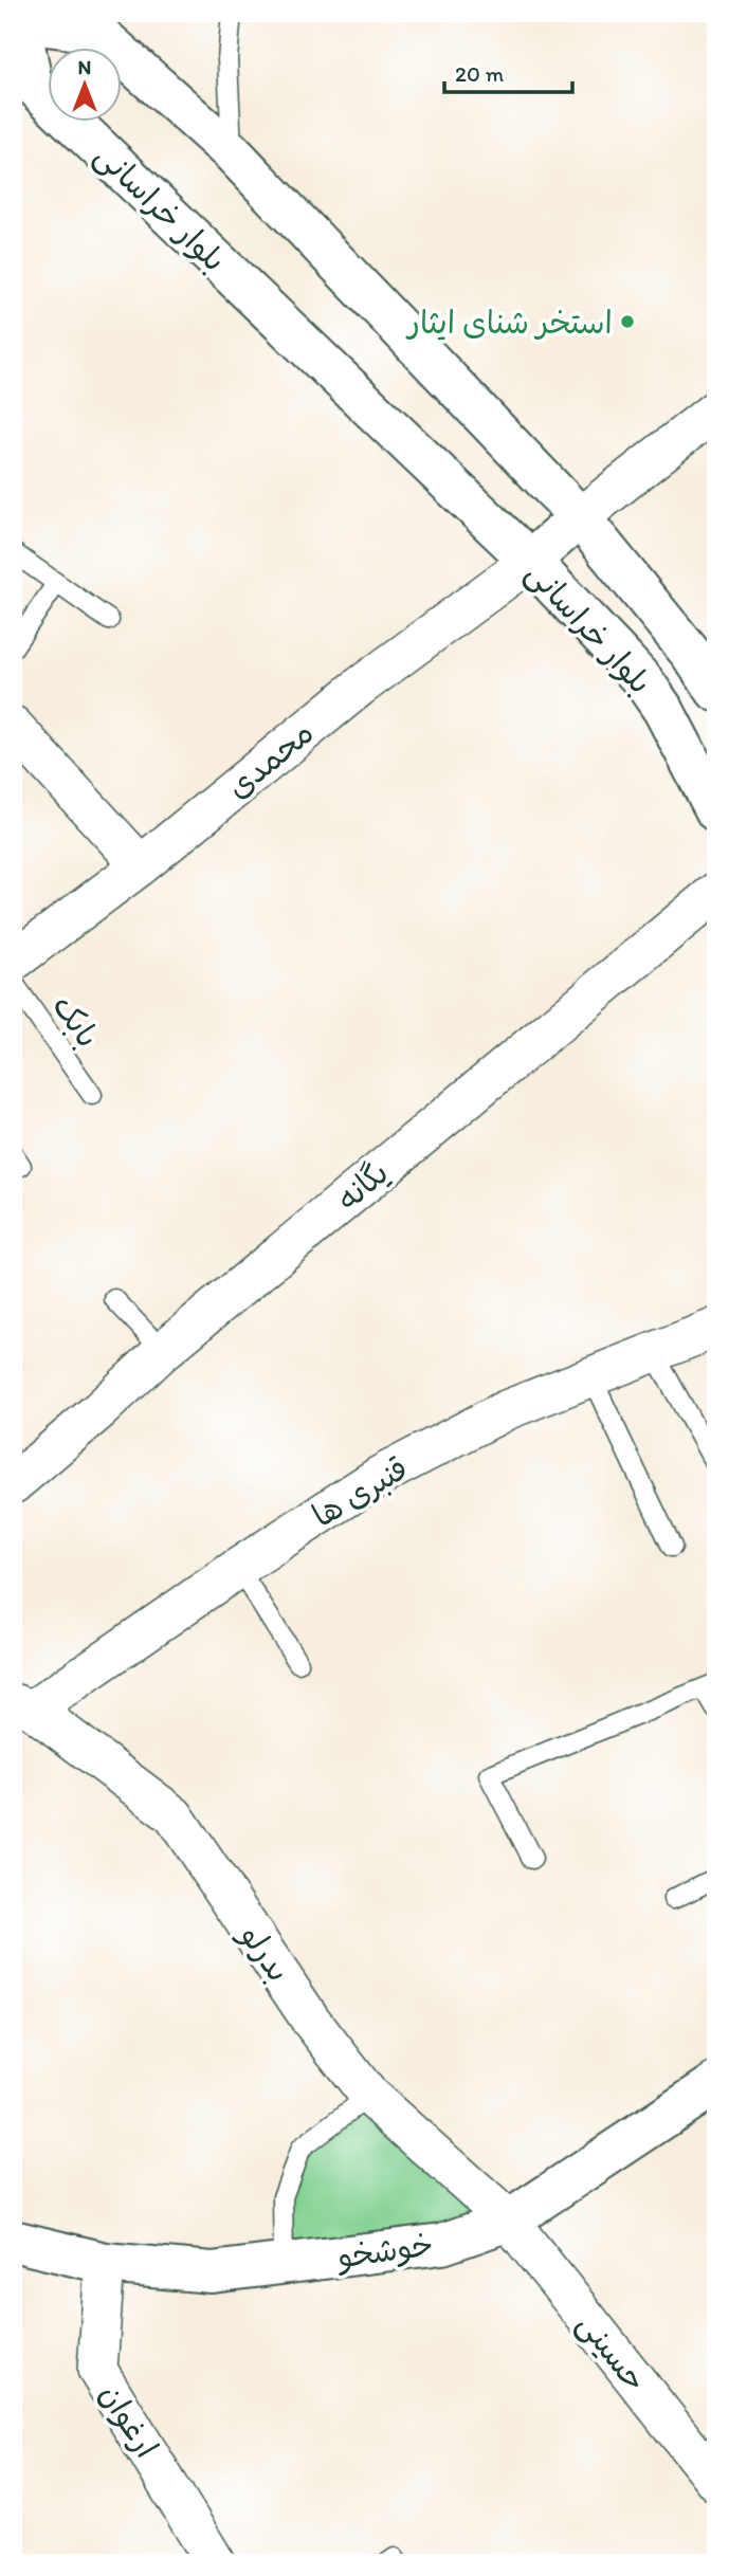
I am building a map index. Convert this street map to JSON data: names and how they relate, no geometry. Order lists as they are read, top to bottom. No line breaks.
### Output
{"streets":{"street":["بلوار خراسانی","محمدی","یگانه","قنبری ها","بدرلو","خوشخو","حسینی","ارغوان"],"lane":["بابک"]},"crossings":[["بلوار خراسانی","محمدی"],["قنبری ها","بدرلو"],["بدرلو","خوشخو"],["بدرلو","حسینی"],["خوشخو","حسینی"],["خوشخو","ارغوان"]],"places":["استخر شنای ایثار"],"scale_bar":"20 m","north":"top"}
